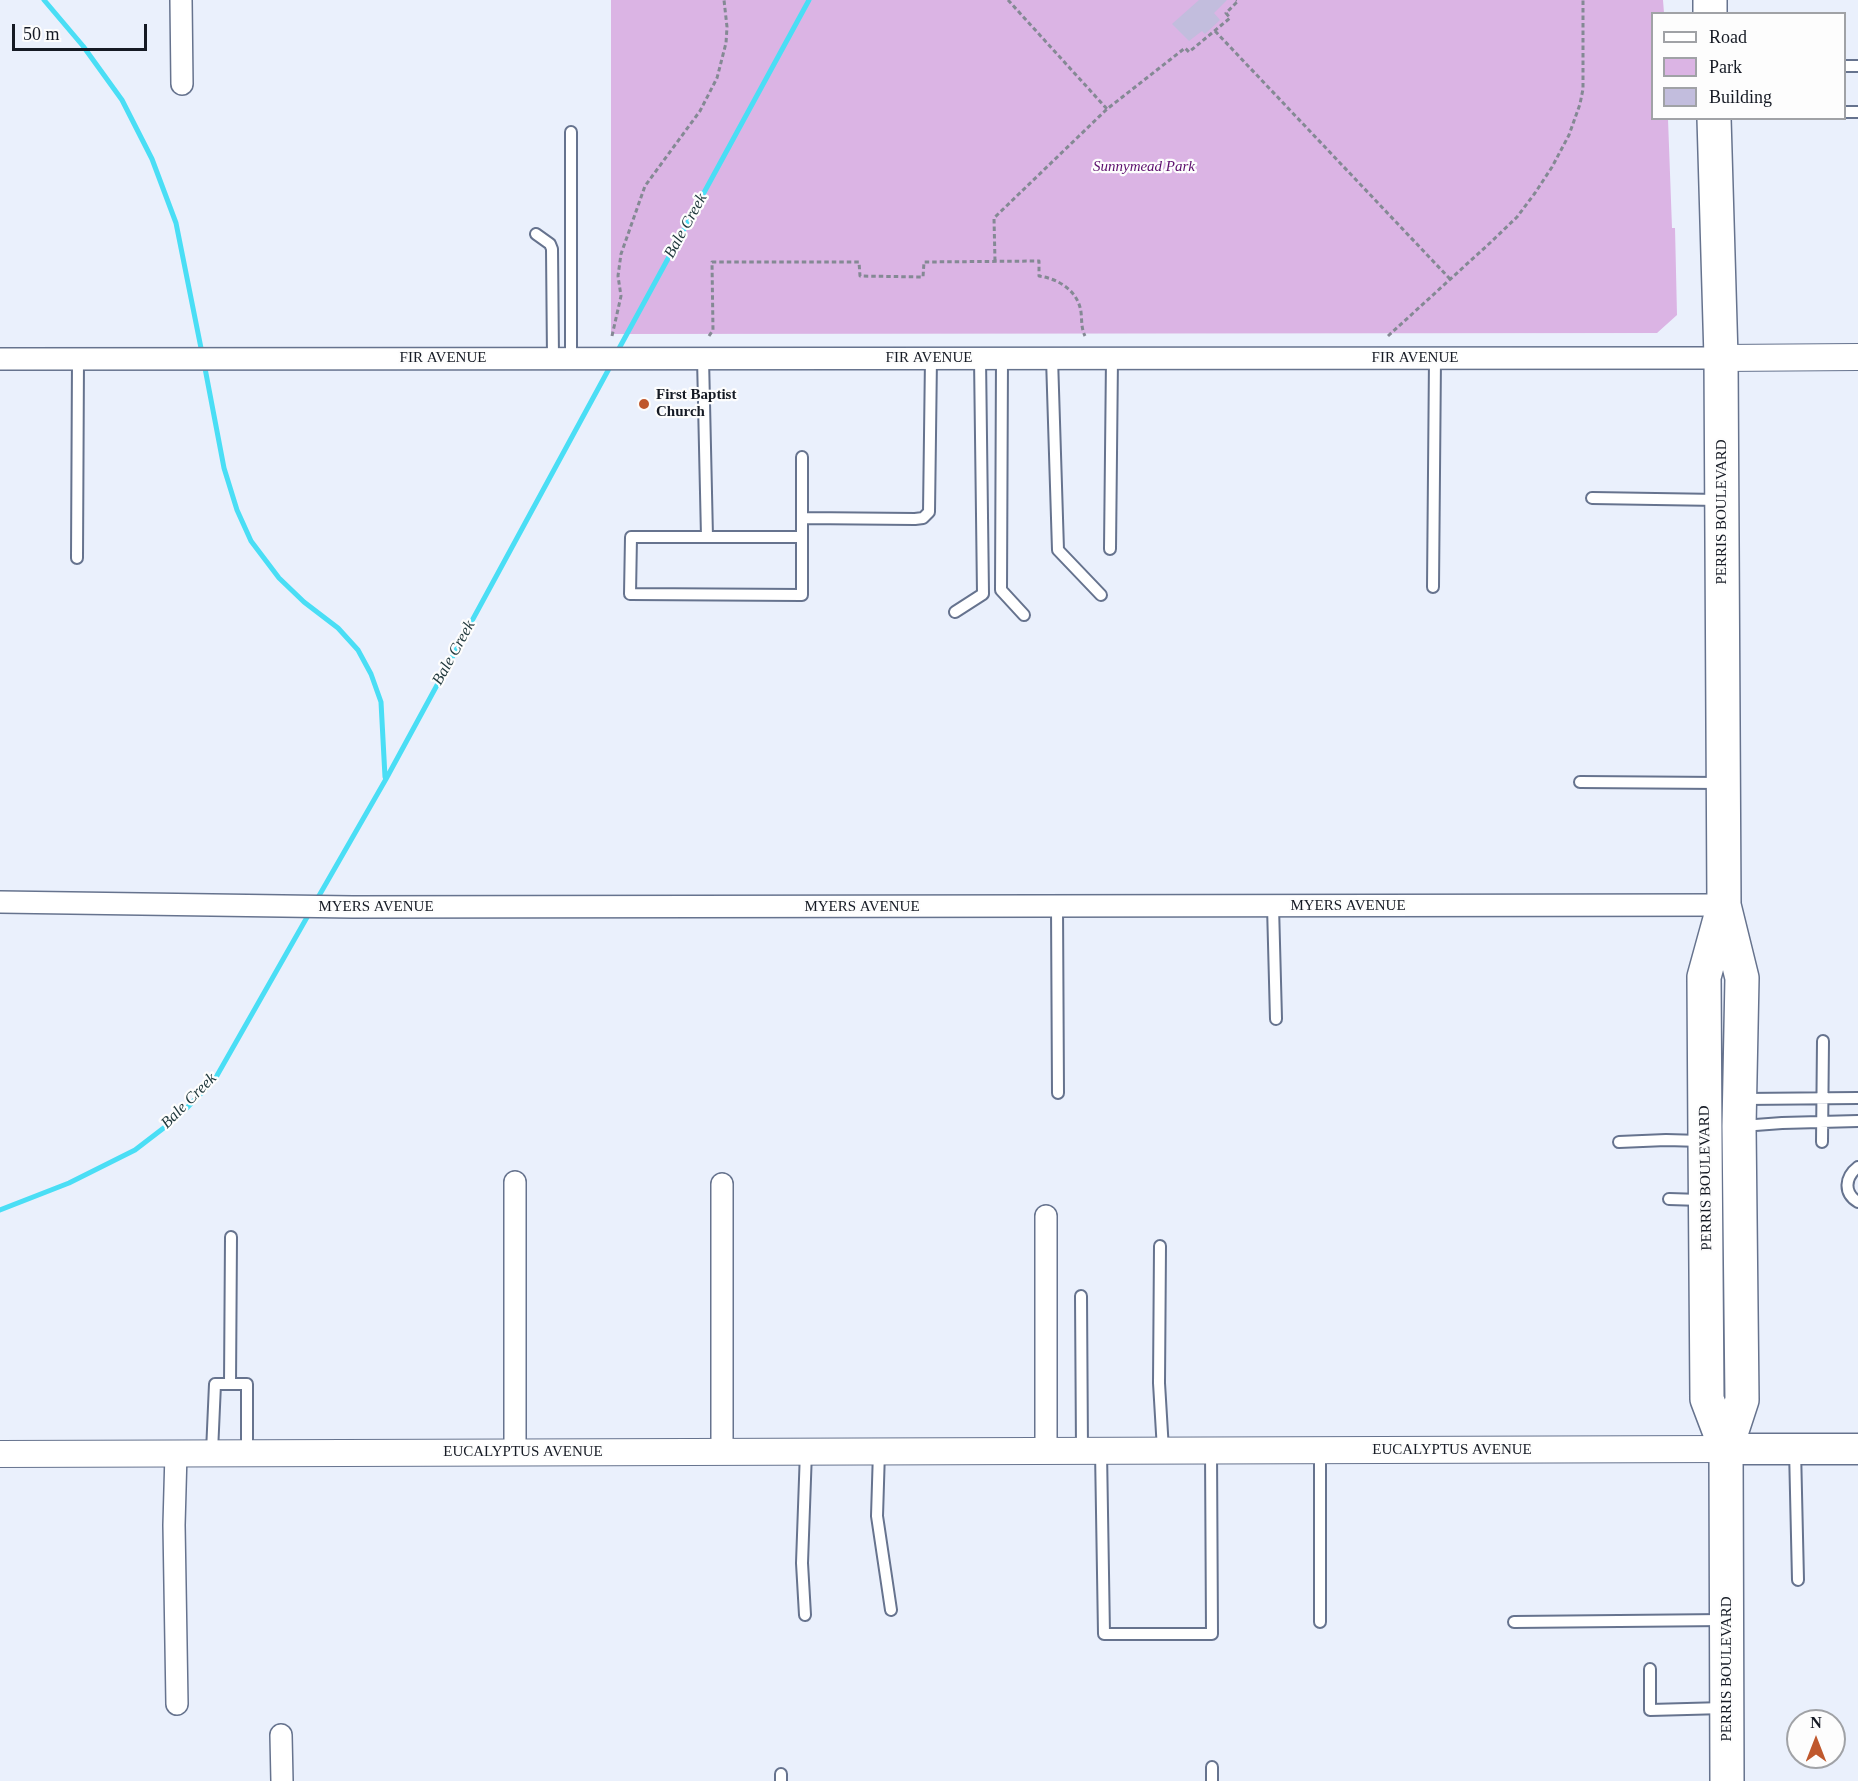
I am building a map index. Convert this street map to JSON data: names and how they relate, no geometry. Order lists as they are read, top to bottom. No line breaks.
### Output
{"streets":{"main road":["PERRIS BOULEVARD","EUCALYPTUS AVENUE"],"street":["FIR AVENUE","MYERS AVENUE"]},"crossings":[["FIR AVENUE","PERRIS BOULEVARD"],["PERRIS BOULEVARD","MYERS AVENUE"],["PERRIS BOULEVARD","EUCALYPTUS AVENUE"]],"water":["Bale Creek"],"parks":["Sunnymead Park"],"places":["First Baptist Church"],"legend":["Road","Park","Building"],"scale_bar":"50 m","north":"top"}
